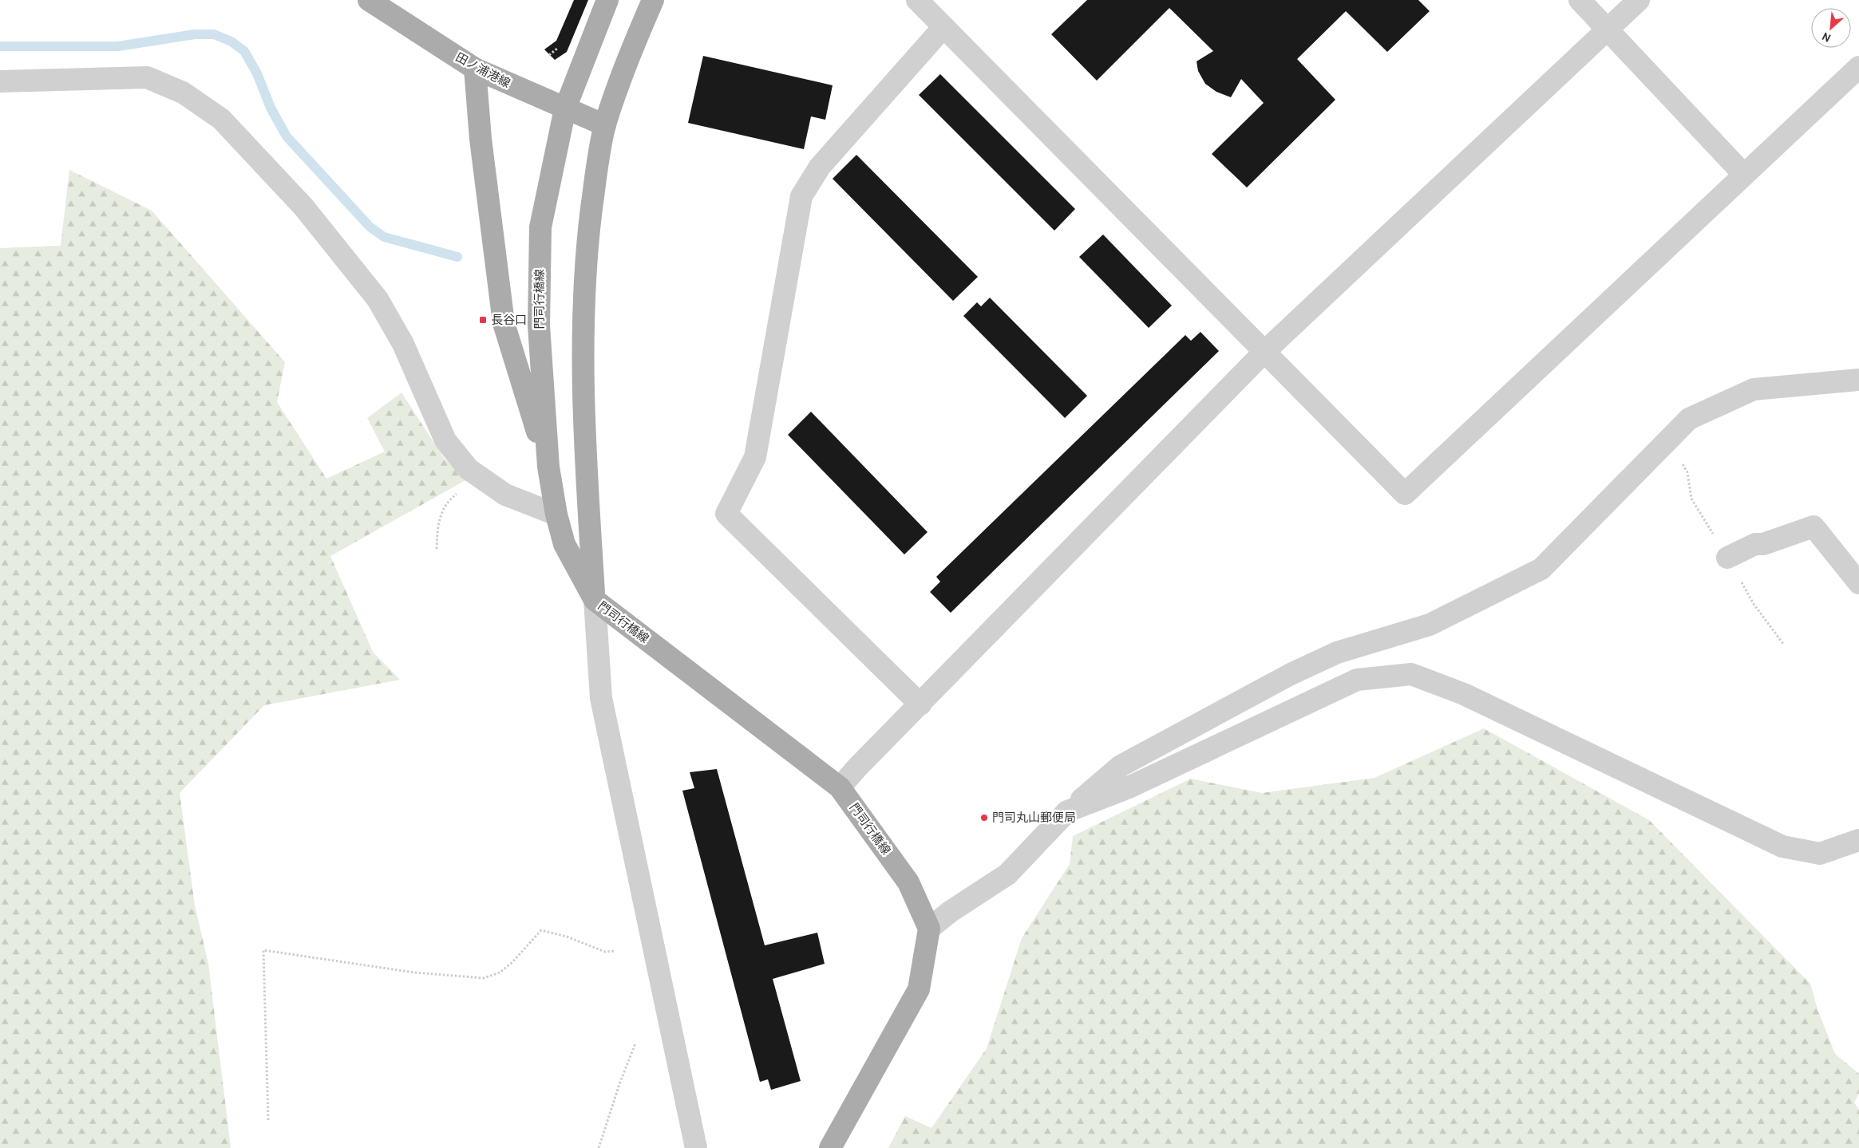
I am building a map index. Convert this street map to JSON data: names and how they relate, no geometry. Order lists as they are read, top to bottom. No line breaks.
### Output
{"streets":{"main road":["田ノ浦港線","門司行橋線"]},"crossings":[["田ノ浦港線","門司行橋線"]],"places":{"transit":["長谷口"],"other":["門司丸山郵便局"]},"north":"bottom left"}
